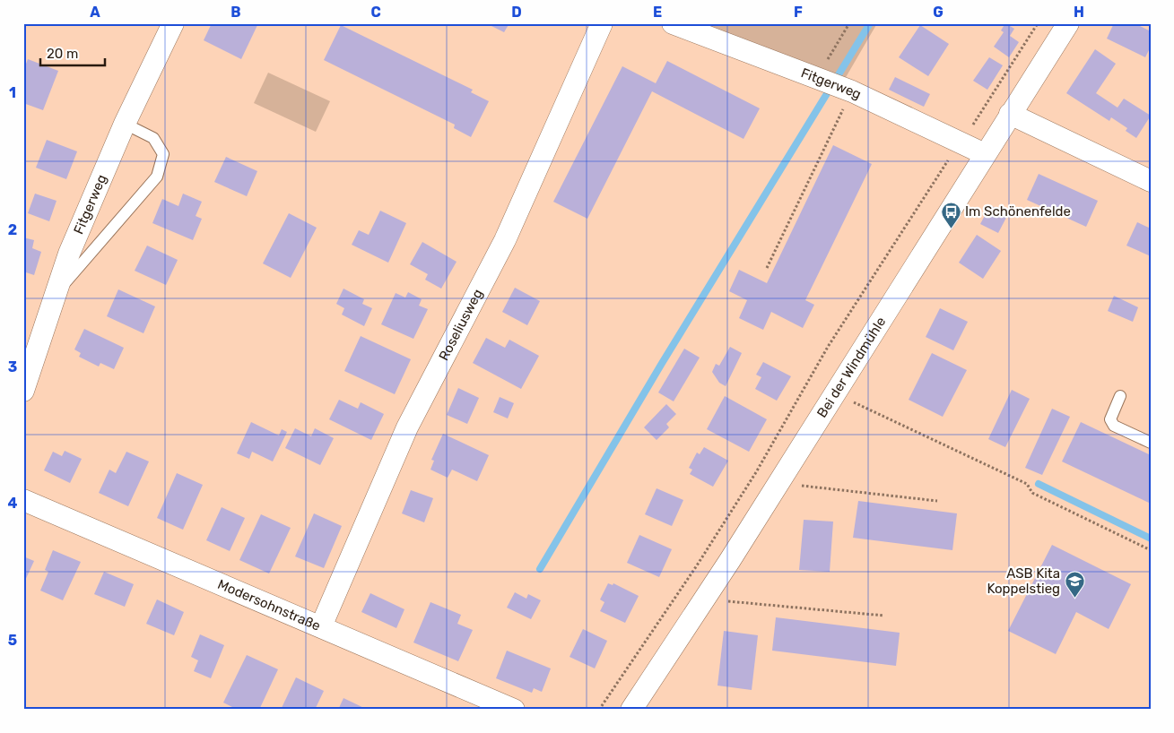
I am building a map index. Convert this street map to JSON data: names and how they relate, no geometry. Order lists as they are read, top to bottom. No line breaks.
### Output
{"streets":{"street":["Fitgerweg","Roseliusweg","Bei der Windmühle","Modersohnstraße"]},"crossings":[["Fitgerweg","Bei der Windmühle"],["Roseliusweg","Modersohnstraße"]],"places":{"bus stop":["Im Schönenfelde"],"school or university":["ASB Kita Koppelstieg"]},"scale_bar":"20 m","grid":{"columns":["A","B","C","D","E","F","G","H"],"rows":["1","2","3","4","5"]}}
